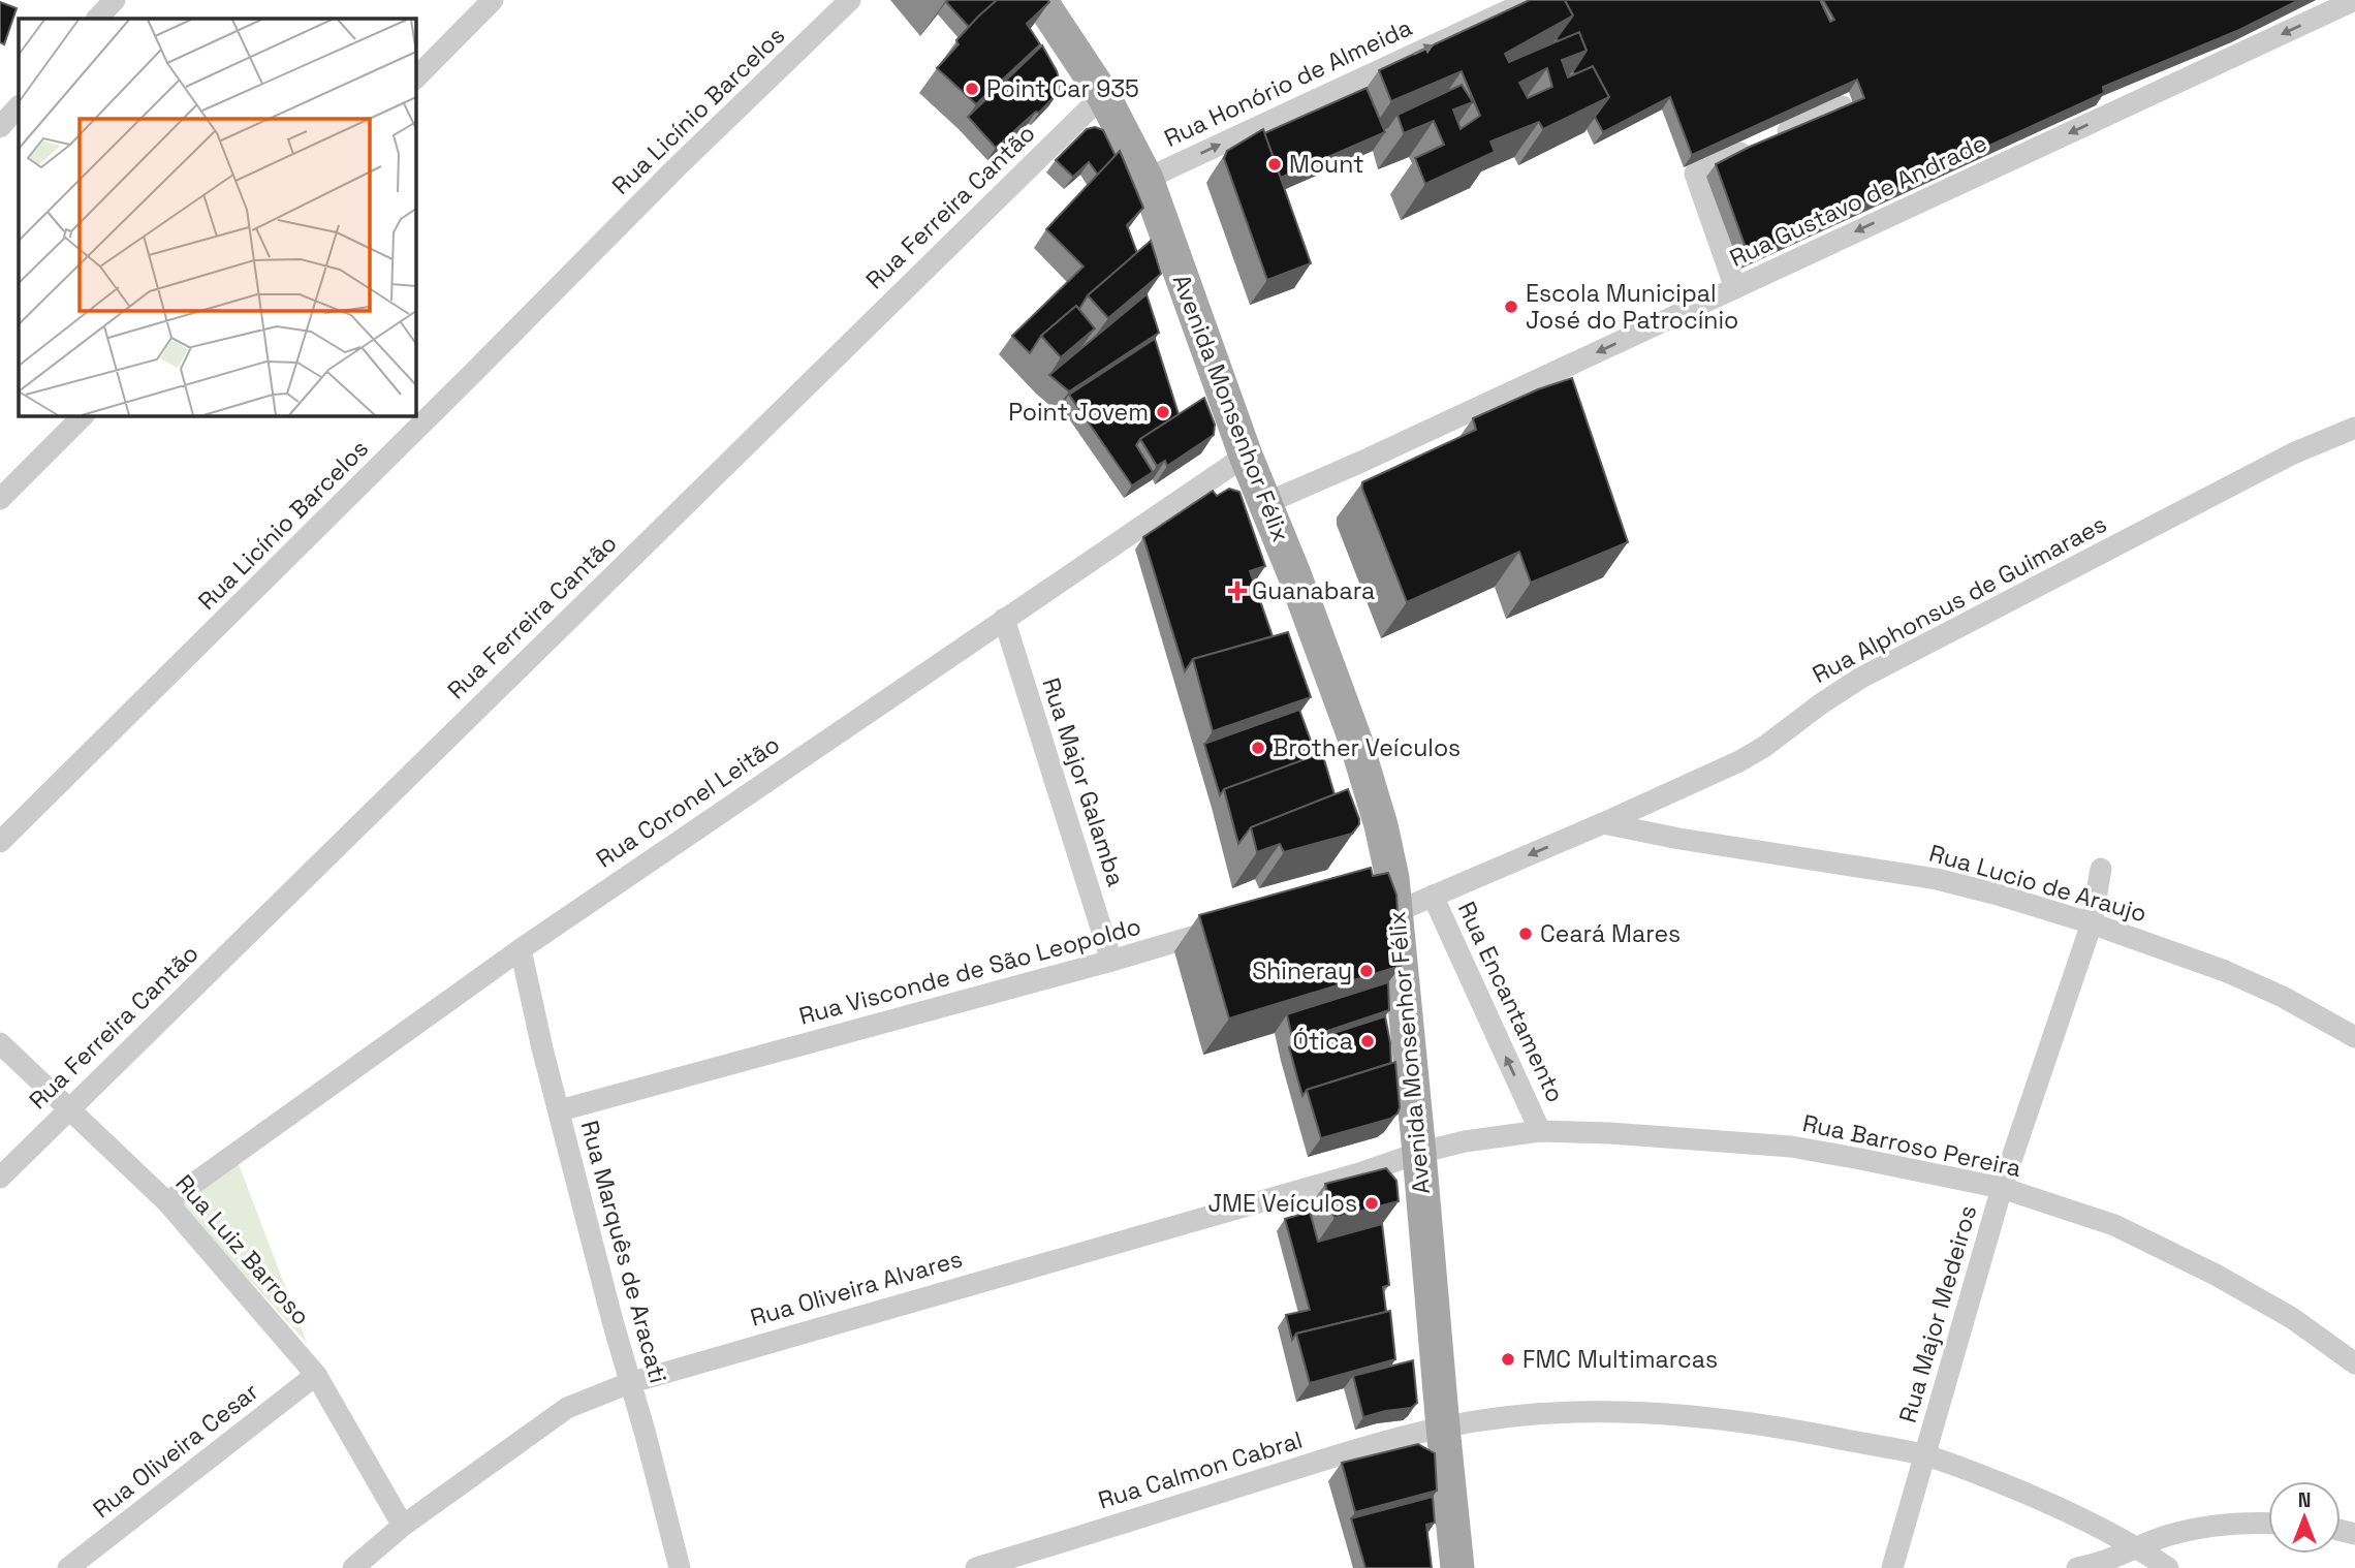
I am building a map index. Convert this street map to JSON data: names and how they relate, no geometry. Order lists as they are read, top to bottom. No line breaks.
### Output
{"streets":{"main road":["Avenida Monsenhor Félix"],"street":["Rua Honório de Almeida","Rua Licínio Barcelos","Rua Gustavo de Andrade","Rua Ferreira Cantão","Rua Alphonsus de Guimaraes","Rua Major Galamba","Rua Coronel Leitão","Rua Lucio de Araujo","Rua Visconde de São Leopoldo","Rua Encantamento","Rua Barroso Pereira","Rua Luiz Barroso","Rua Marquês de Aracati","Rua Oliveira Alvares","Rua Major Medeiros","Rua Oliveira Cesar","Rua Calmon Cabral"]},"crossings":[["Rua Honório de Almeida","Avenida Monsenhor Félix"],["Rua Gustavo de Andrade","Avenida Monsenhor Félix"],["Rua Ferreira Cantão","Avenida Monsenhor Félix"],["Rua Ferreira Cantão","Rua Luiz Barroso"],["Avenida Monsenhor Félix","Rua Alphonsus de Guimaraes"],["Avenida Monsenhor Félix","Rua Coronel Leitão"],["Avenida Monsenhor Félix","Rua Barroso Pereira"],["Avenida Monsenhor Félix","Rua Oliveira Alvares"],["Avenida Monsenhor Félix","Rua Calmon Cabral"],["Rua Alphonsus de Guimaraes","Rua Lucio de Araujo"],["Rua Alphonsus de Guimaraes","Rua Encantamento"],["Rua Major Galamba","Rua Coronel Leitão"],["Rua Major Galamba","Rua Visconde de São Leopoldo"],["Rua Coronel Leitão","Rua Luiz Barroso"],["Rua Coronel Leitão","Rua Marquês de Aracati"],["Rua Lucio de Araujo","Rua Major Medeiros"],["Rua Visconde de São Leopoldo","Rua Marquês de Aracati"],["Rua Encantamento","Rua Barroso Pereira"],["Rua Barroso Pereira","Rua Oliveira Alvares"],["Rua Barroso Pereira","Rua Major Medeiros"],["Rua Luiz Barroso","Rua Oliveira Alvares"],["Rua Luiz Barroso","Rua Oliveira Cesar"],["Rua Marquês de Aracati","Rua Oliveira Alvares"],["Rua Major Medeiros","Rua Calmon Cabral"]],"one_way":["Rua Honório de Almeida","Rua Gustavo de Andrade","Rua Encantamento"],"places":{"other":["Point Car 935","Mount","Escola Municipal José do Patrocínio","Point Jovem","Brother Veículos","Ceará Mares","Shineray","Ótica","JME Veículos","FMC Multimarcas"],"health":["Guanabara"]},"north":"top"}
